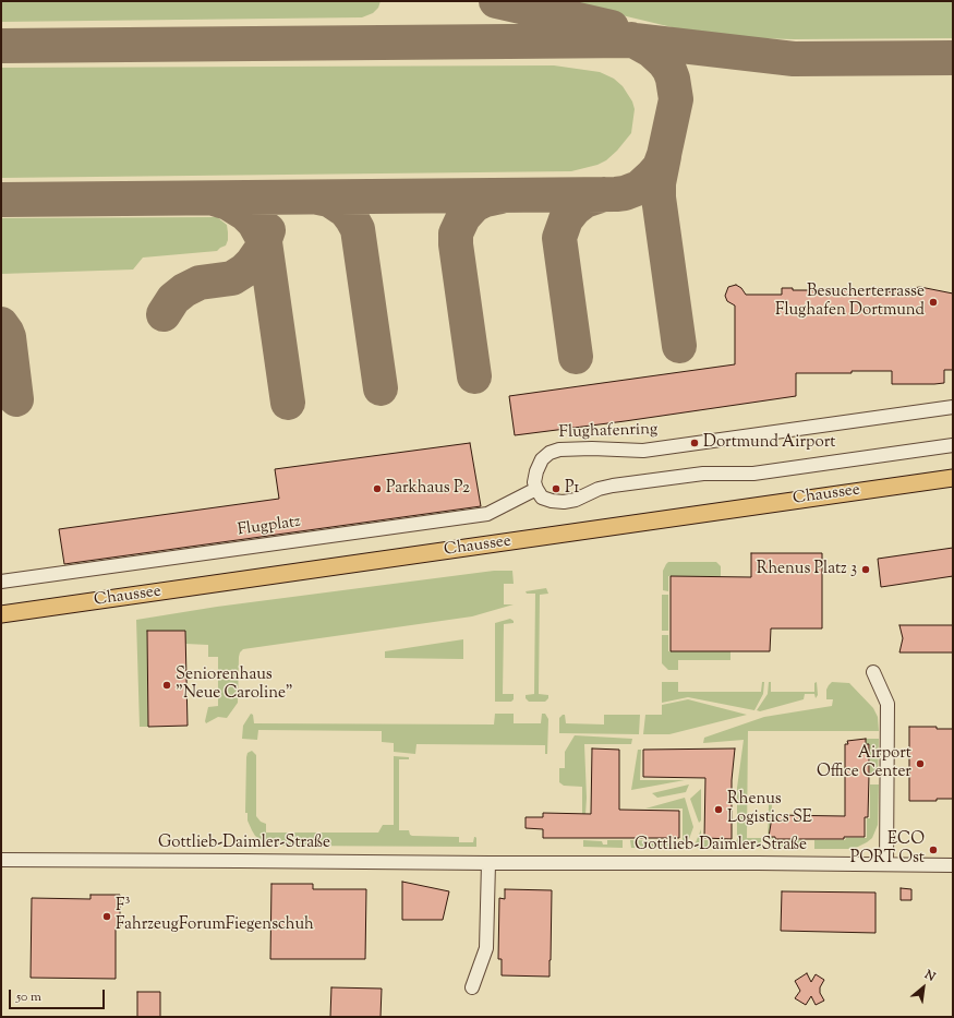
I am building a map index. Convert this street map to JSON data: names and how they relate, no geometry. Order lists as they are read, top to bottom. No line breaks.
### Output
{"streets":{"main road":["Chaussee"],"street":["Flughafenring","Flugplatz","Gottlieb-Daimler-Straße"]},"crossings":[["Flughafenring","Flugplatz"]],"places":["Besucherterrasse Flughafen Dortmund","Dortmund Airport","Parkhaus P2","P1","Rhenus Platz 3","Seniorenhaus \"Neue Caroline\"","Airport Office Center","Rhenus Logistics SE","ECO PORT Ost","F³ FahrzeugForumFiegenschuh"],"scale_bar":"50 m","north":"top right"}
